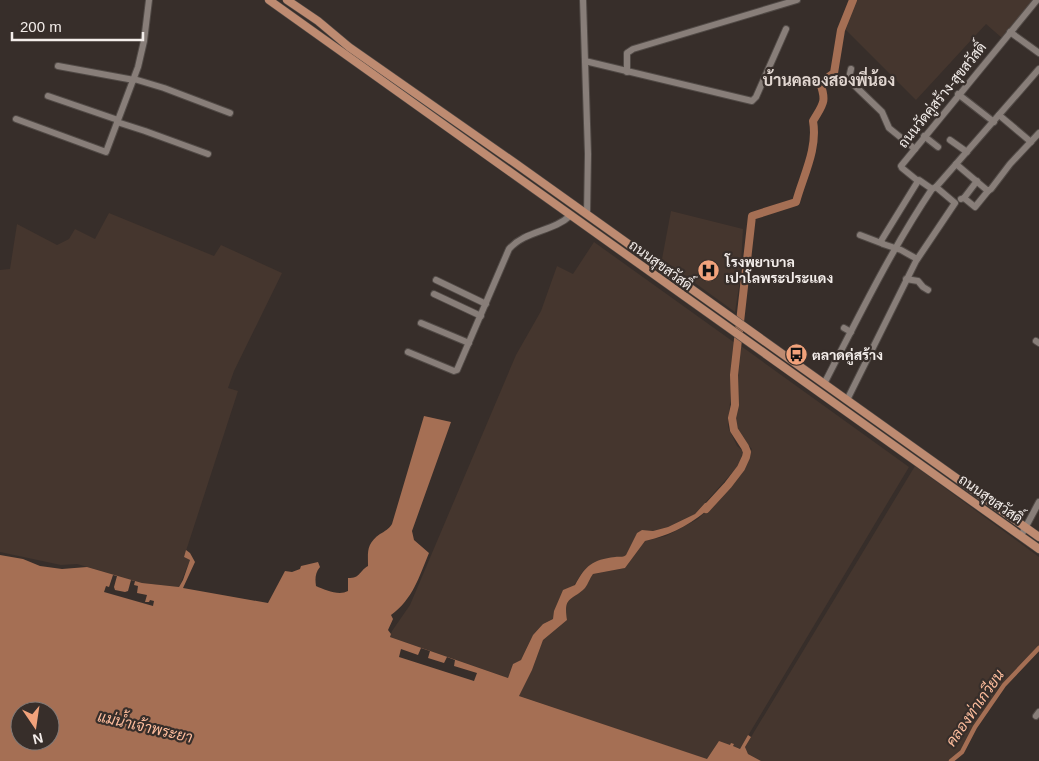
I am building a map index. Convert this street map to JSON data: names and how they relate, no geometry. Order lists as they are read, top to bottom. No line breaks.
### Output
{"streets":{"main road":["ถนนสุขสวัสดิ์"],"street":["ถนนวัดคู่สร้าง-สุขสวัสดิ์"]},"districts":["บ้านคลองสองพี่น้อง"],"water":["คลองท่าเกวียน","แม่น้ำเจ้าพระยา"],"places":{"hospital":["โรงพยาบาล เปาโลพระประแดง"],"bus stop":["ตลาดคู่สร้าง"]},"scale_bar":"200 m","north":"bottom"}
